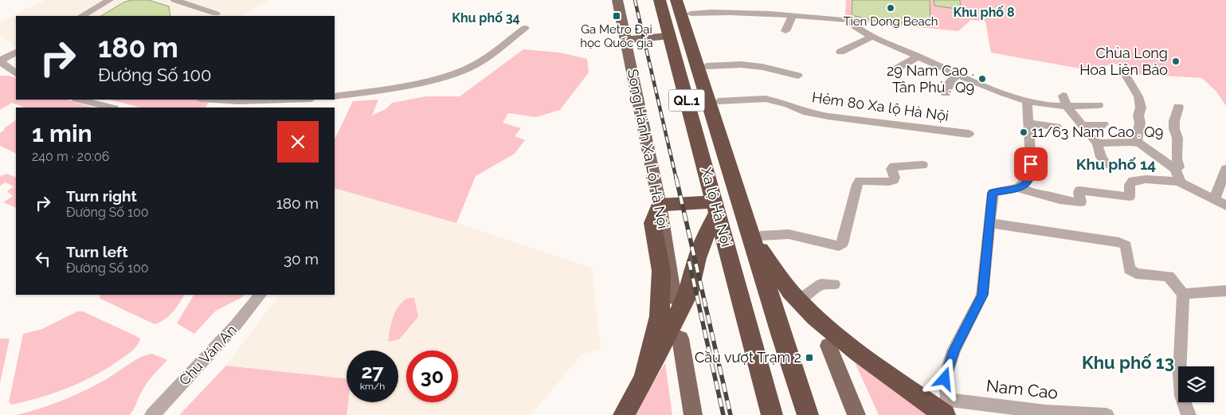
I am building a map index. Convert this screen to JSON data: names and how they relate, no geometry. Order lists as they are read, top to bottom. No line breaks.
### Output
{"streets":{"highway":["QL.1","Xa lộ Hà Nội"],"main road":["Song Hành Xa Lộ Hà Nội"],"street":["Hẻm 80 Xa lộ Hà Nội","Chu Văn An","Nam Cao"]},"crossings":[["Hẻm 80 Xa lộ Hà Nội","Xa lộ Hà Nội"]],"districts":["Khu phố 8","Khu phố 34","Khu phố 14","Khu phố 13"],"places":{"other":["Tien Dong Beach","Chùa Long Hoa Liên Bảo","29 Nam Cao . Tân Phú . Q9","11/63 Nam Cao . Q9"],"transit":["Ga Metro Đại học Quốc gia","Cầu vượt Trạm 2"]},"page":{"turn":["180 m","Đường Số 100"],"heading":["1 min","240 m · 20:06"],"list":[{"name":"Turn right","note":"Đường Số 100","value":"180 m"},{"name":"Turn left","note":"Đường Số 100","value":"30 m"}],"speed":"27 km/h","limit":"30"}}
